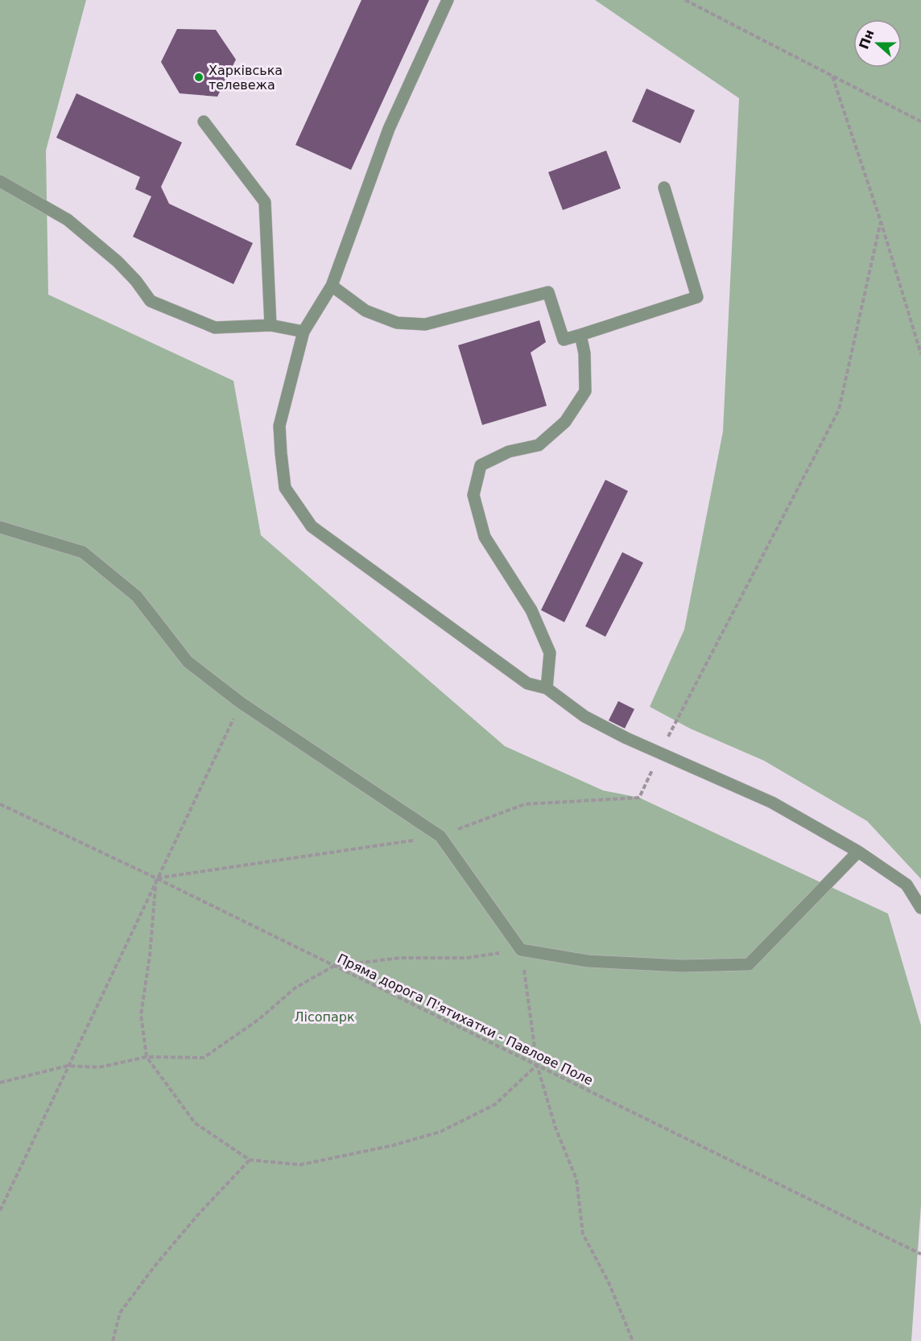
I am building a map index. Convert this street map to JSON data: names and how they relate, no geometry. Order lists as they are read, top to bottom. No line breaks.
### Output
{"streets":{"path":["Пряма дорога П'ятихатки - Павлове Поле"]},"parks":["Лісопарк"],"places":["Харківська телевежа"],"north":"left"}
